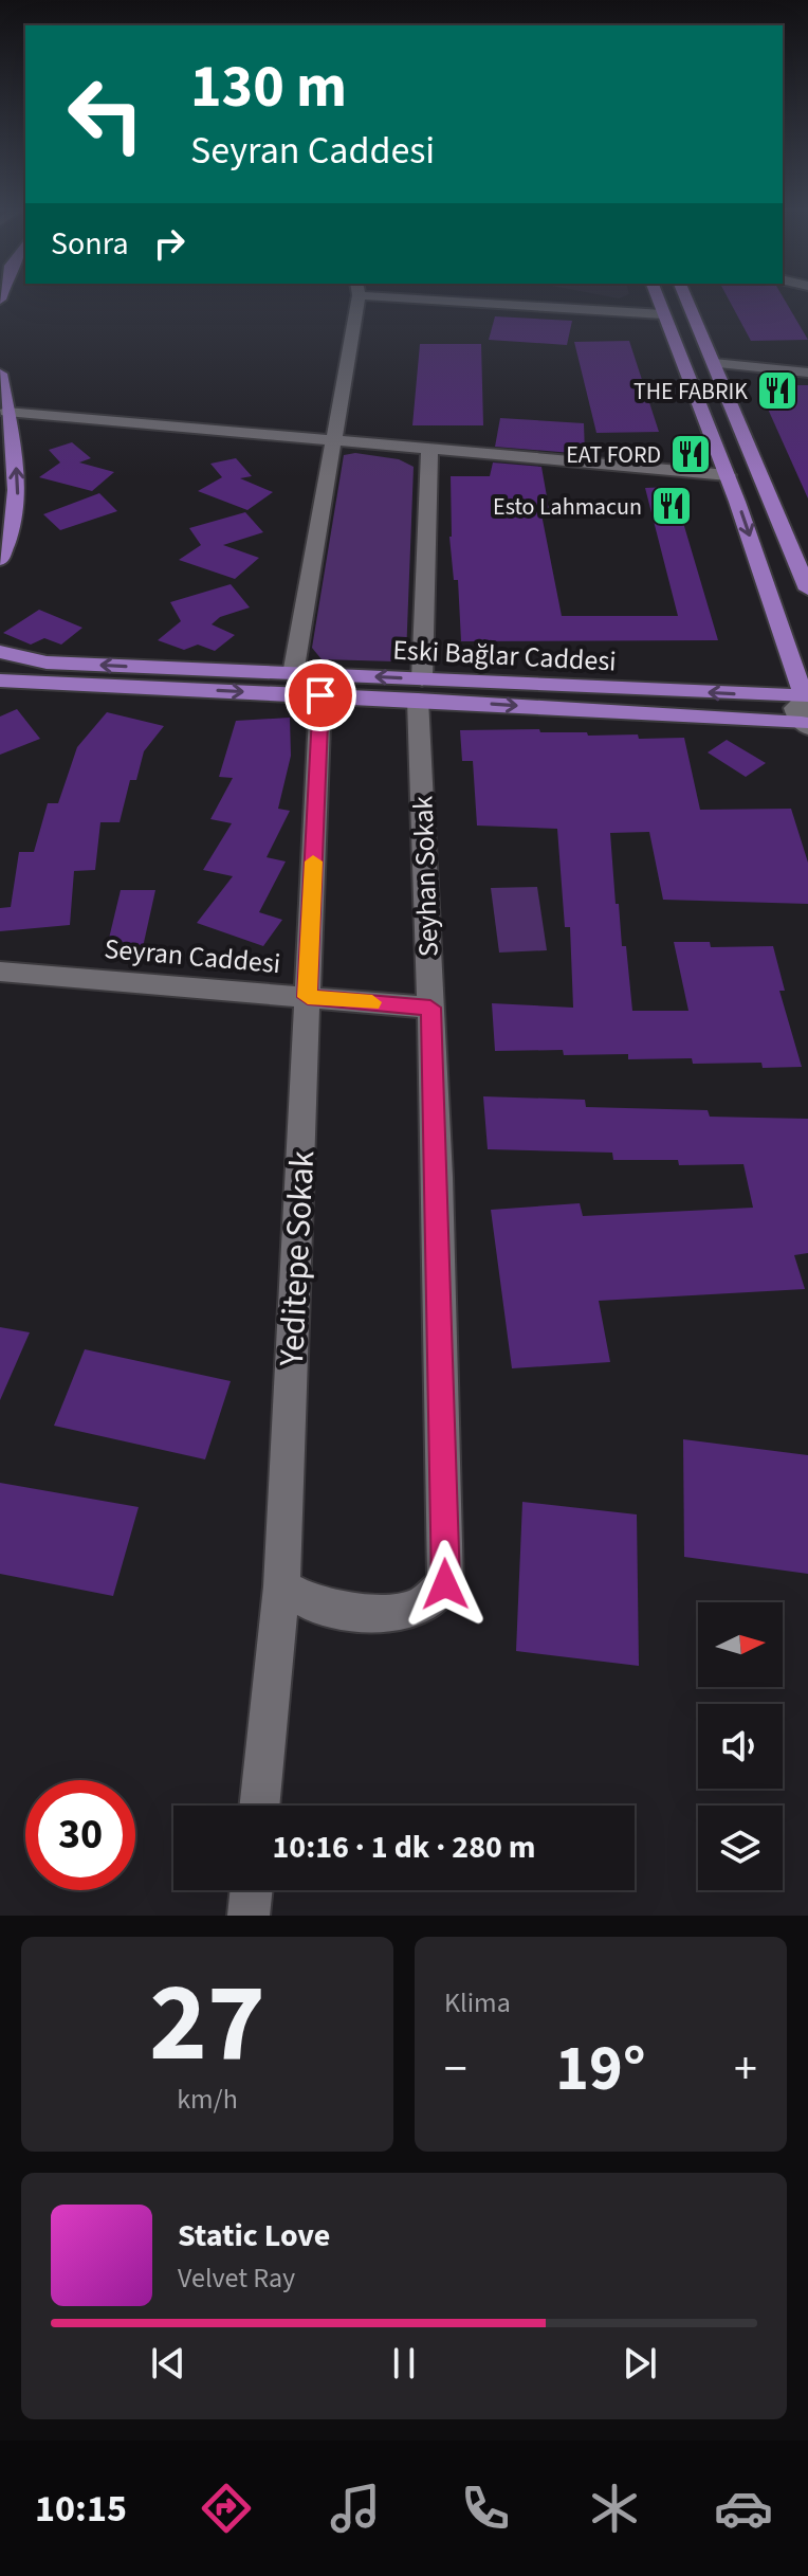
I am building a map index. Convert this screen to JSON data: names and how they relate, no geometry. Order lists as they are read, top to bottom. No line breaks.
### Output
{"streets":{"main road":["Eski Bağlar Caddesi"],"street":["Seyhan Sokak","Seyran Caddesi","Yeditepe Sokak"]},"crossings":[["Eski Bağlar Caddesi","Seyhan Sokak"],["Eski Bağlar Caddesi","Yeditepe Sokak"],["Seyhan Sokak","Seyran Caddesi"],["Seyhan Sokak","Yeditepe Sokak"],["Seyran Caddesi","Yeditepe Sokak"]],"places":{"restaurant":["THE FABRIK","EAT FORD","Esto Lahmacun"]},"north":"right","page":{"turn":["130 m","Seyran Caddesi"],"then":"Sonra","limit":"30","trip":"10:16 · 1 dk · 280 m","tile":[["27","km/h"],"Klima"],"heat":["−","19°","+"],"song":["Static Love","Velvet Ray"],"tabs":"10:15"}}
